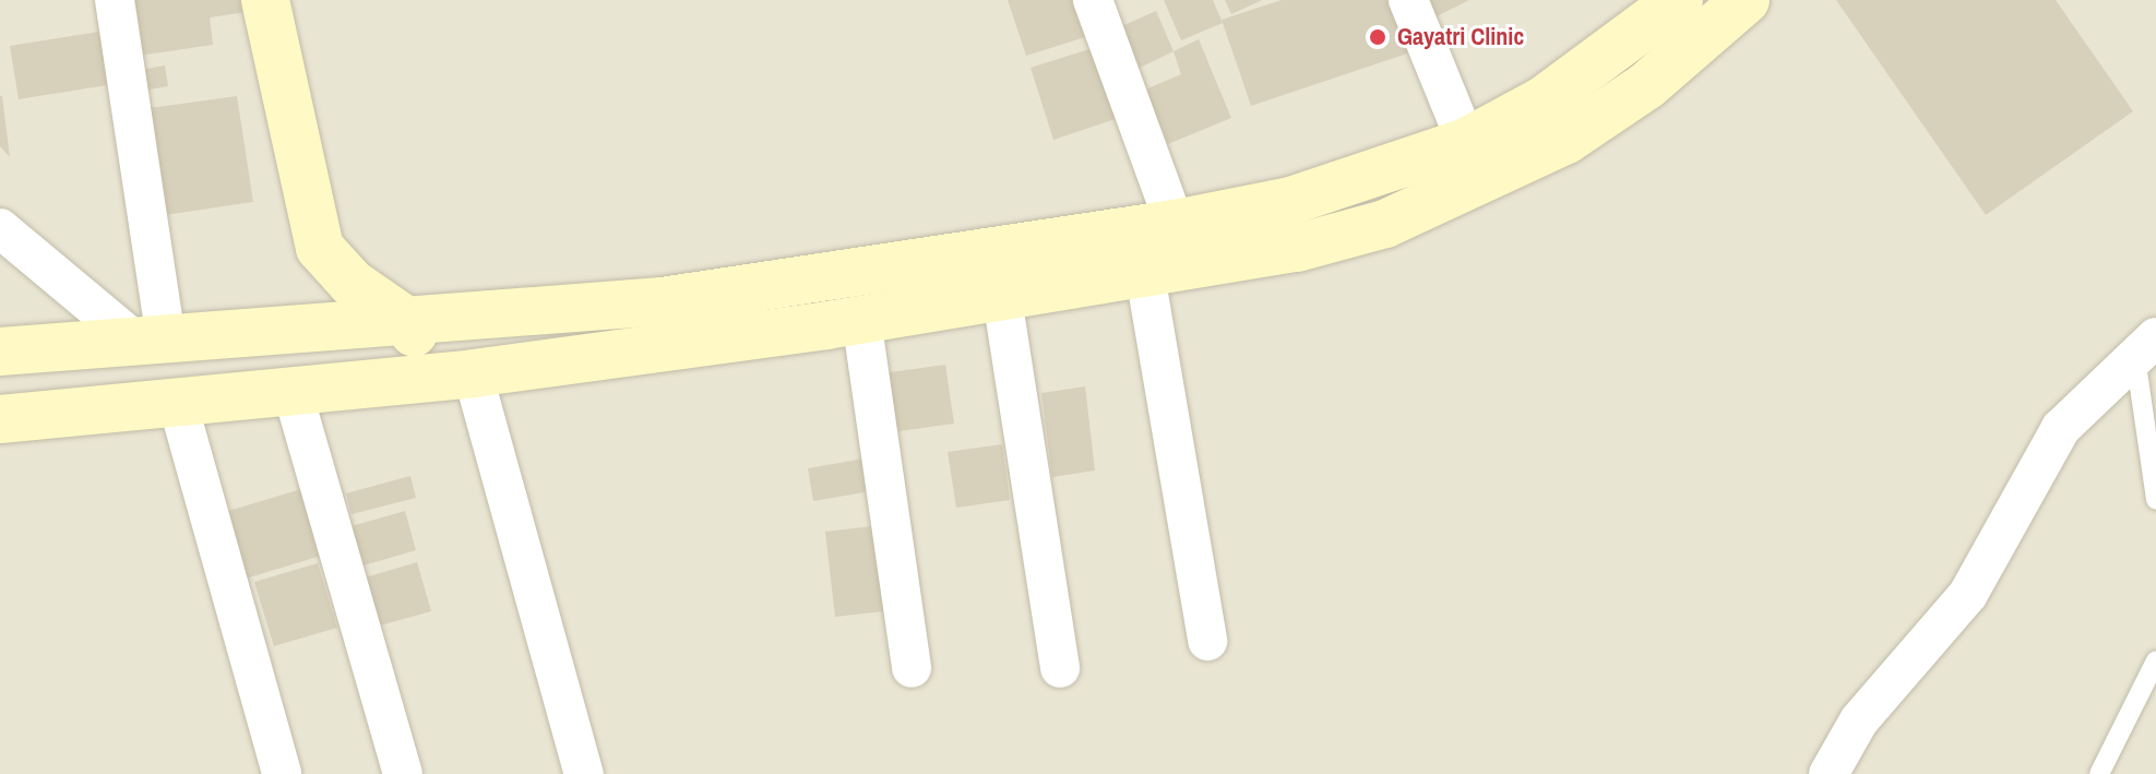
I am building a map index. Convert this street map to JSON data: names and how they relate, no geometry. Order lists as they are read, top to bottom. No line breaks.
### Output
{"places":["Gayatri Clinic"]}
